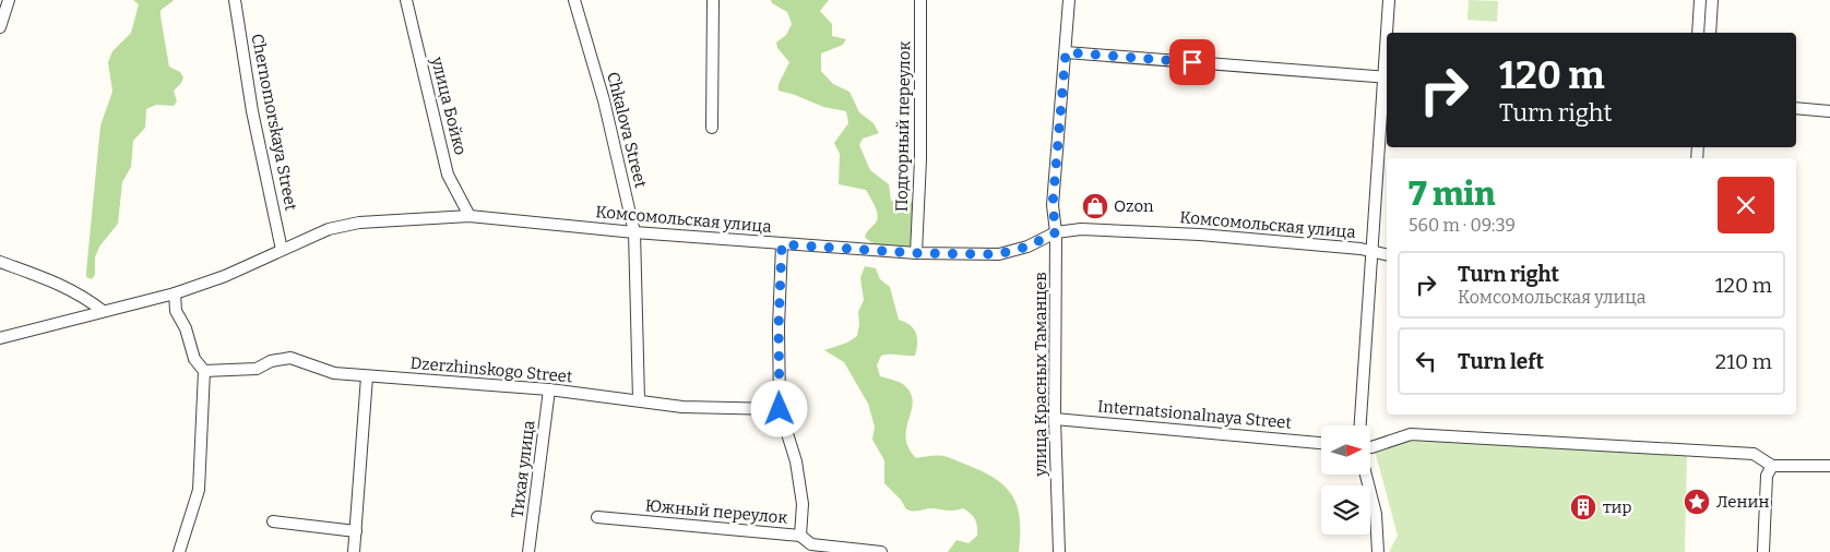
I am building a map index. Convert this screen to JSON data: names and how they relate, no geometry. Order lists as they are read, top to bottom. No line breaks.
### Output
{"streets":{"street":["улица Бойко","Chernomorskaya Street","Подгорный переулок","Chkalova Street","Комсомольская улица","Dzerzhinskogo Street","улица Красных Таманцев","Internatsionalnaya Street","Тихая улица","Южный переулок"]},"crossings":[["улица Бойко","Комсомольская улица"],["Chernomorskaya Street","Комсомольская улица"],["Подгорный переулок","Комсомольская улица"],["Chkalova Street","Комсомольская улица"],["Chkalova Street","Dzerzhinskogo Street"],["Комсомольская улица","улица Красных Таманцев"],["Комсомольская улица","Южный переулок"],["Dzerzhinskogo Street","Тихая улица"],["Dzerzhinskogo Street","Южный переулок"],["улица Красных Таманцев","Internatsionalnaya Street"]],"places":{"shop":["Ozon"],"place":["Ленин"],"building":["тир"]},"north":"right","page":{"turn":["120 m","Turn right"],"heading":["7 min","560 m · 09:39"],"list":[{"name":"Turn right","note":"Комсомольская улица","value":"120 m"},{"name":"Turn left","value":"210 m"}]}}
